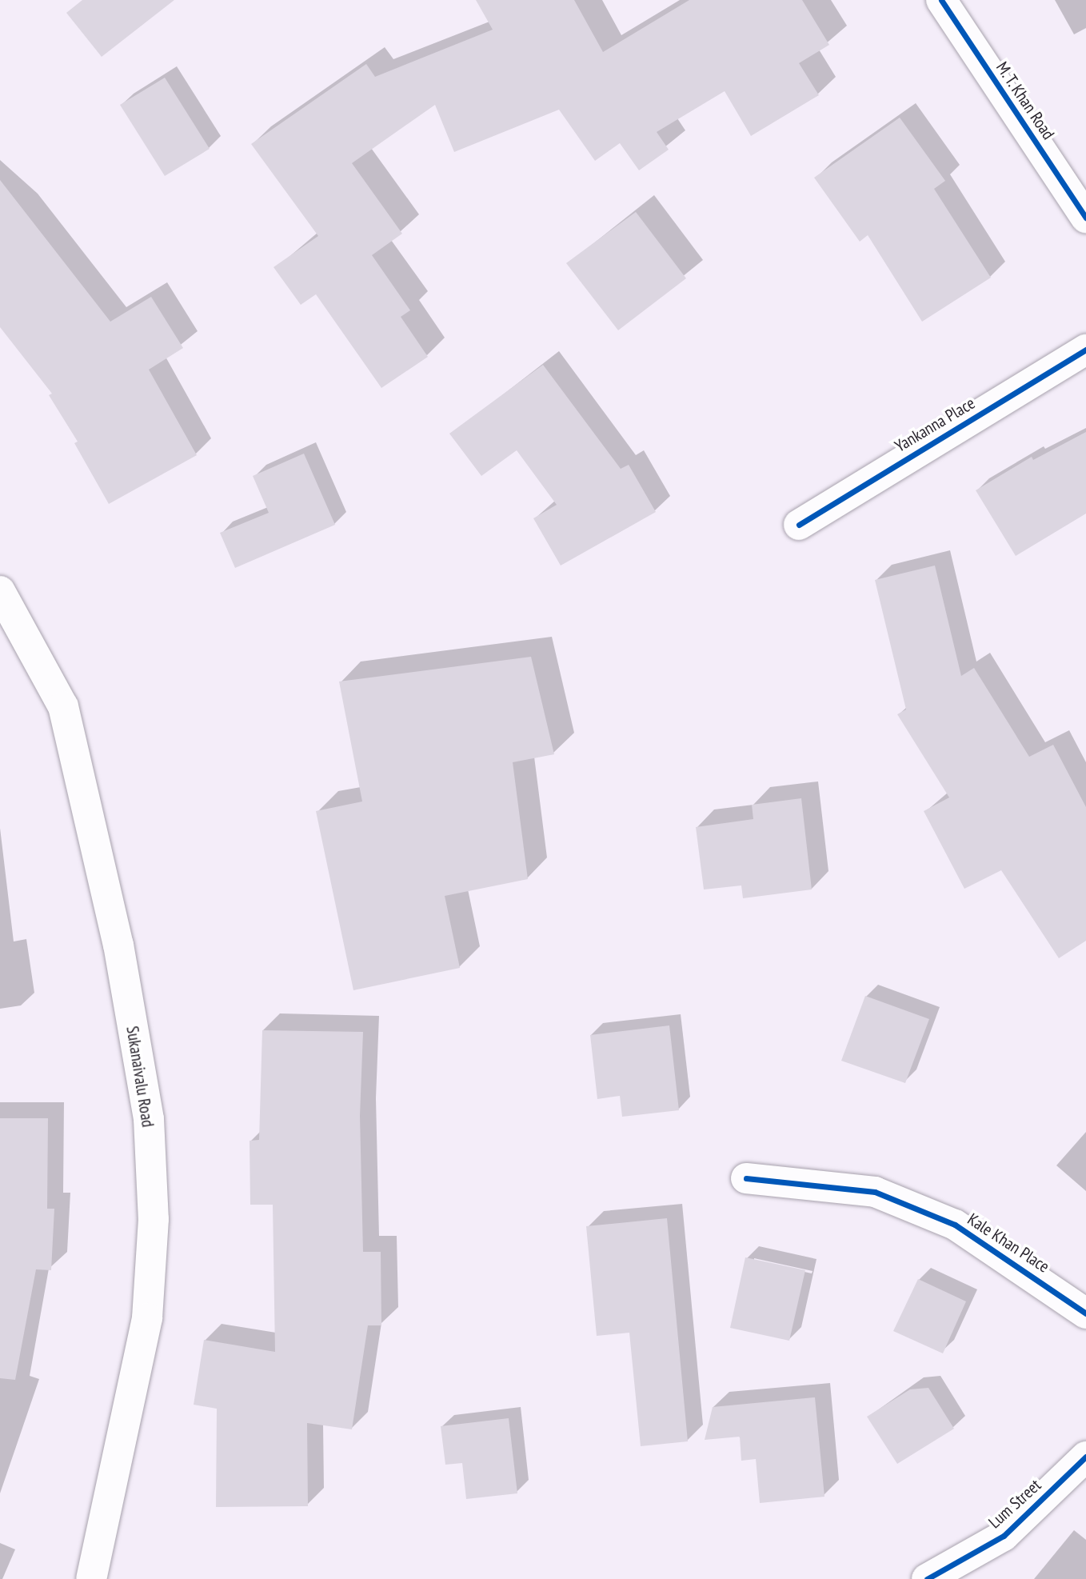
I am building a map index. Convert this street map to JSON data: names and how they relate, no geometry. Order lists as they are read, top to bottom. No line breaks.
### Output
{"streets":{"street":["M. T. Khan Road","Yankanna Place","Sukanaivalu Road","Kale Khan Place","Lum Street"]}}
